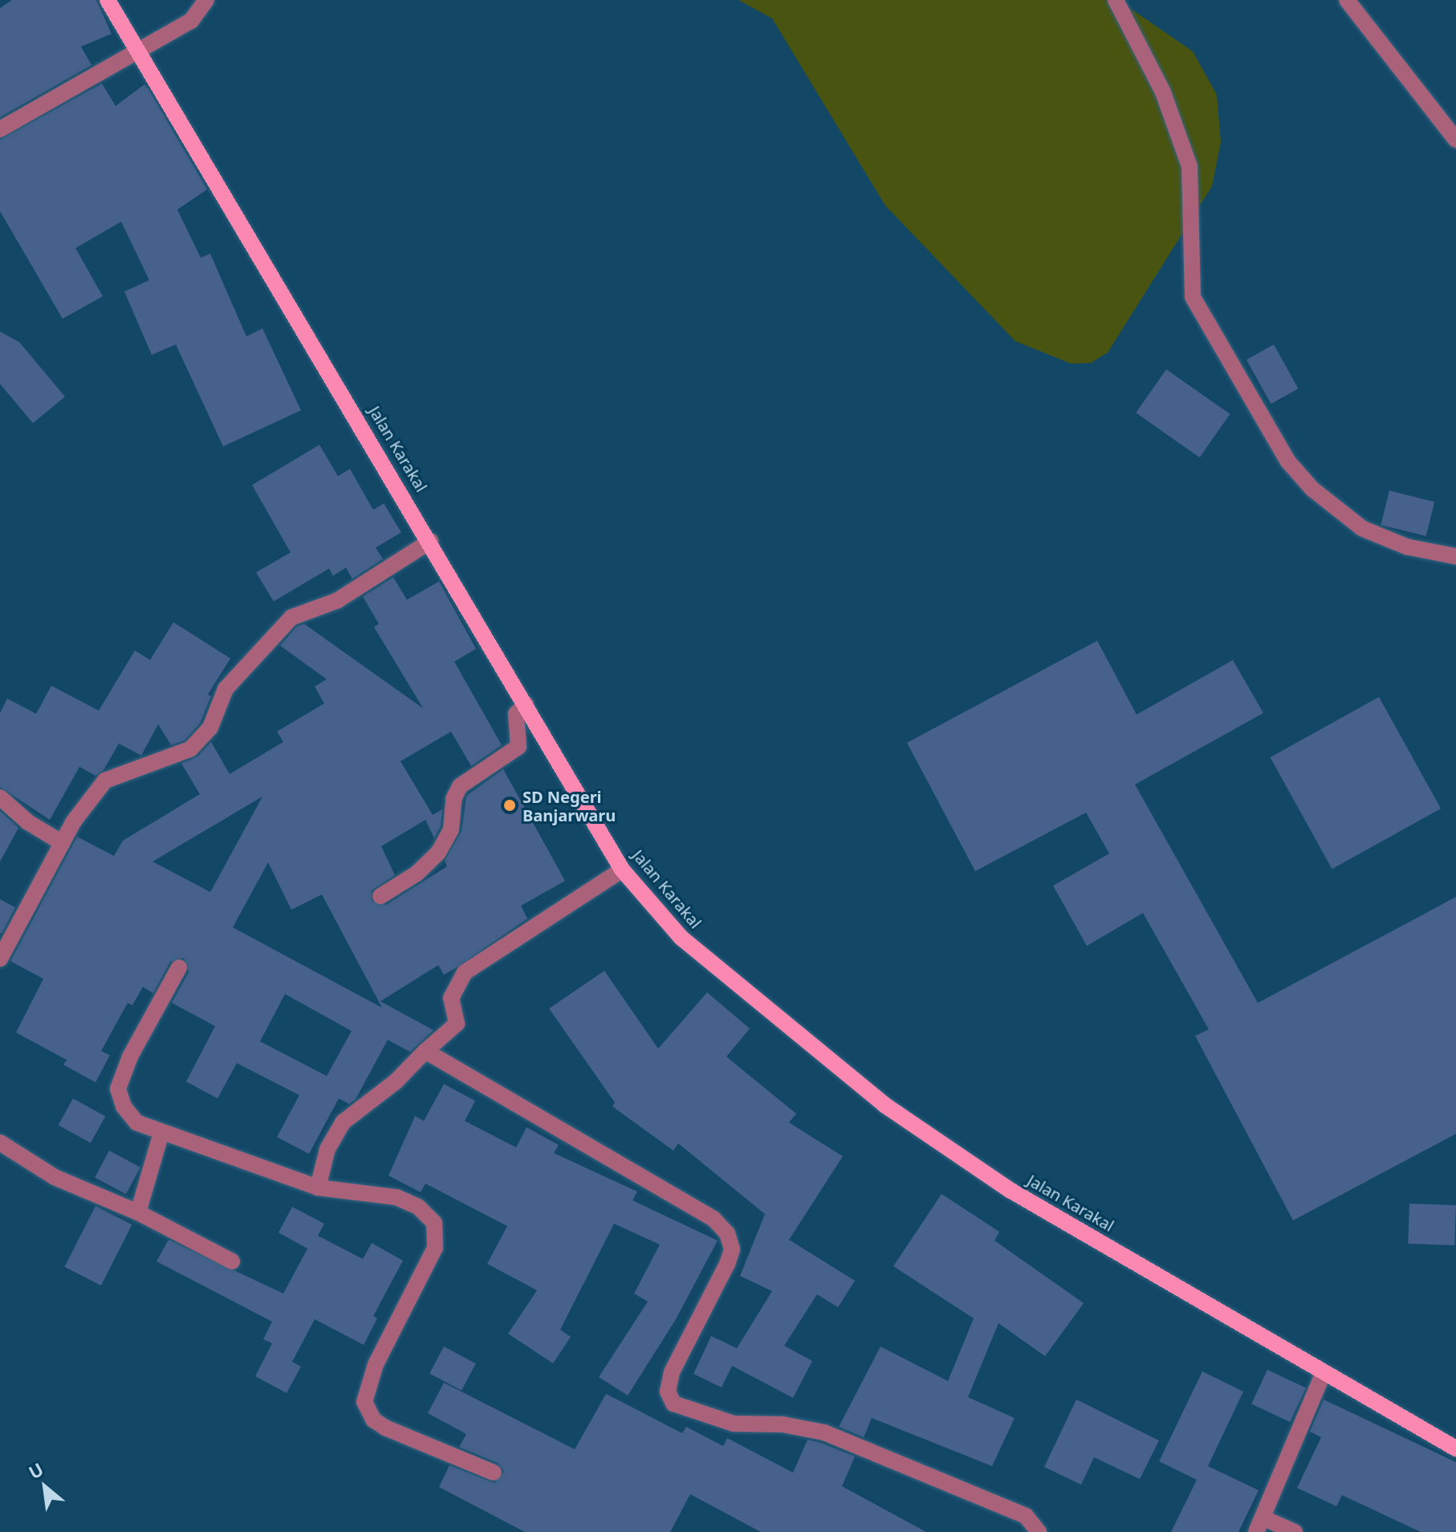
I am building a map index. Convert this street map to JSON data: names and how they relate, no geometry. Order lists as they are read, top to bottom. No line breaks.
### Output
{"streets":{"main road":["Jalan Karakal"]},"places":["SD Negeri Banjarwaru"],"north":"top left"}
